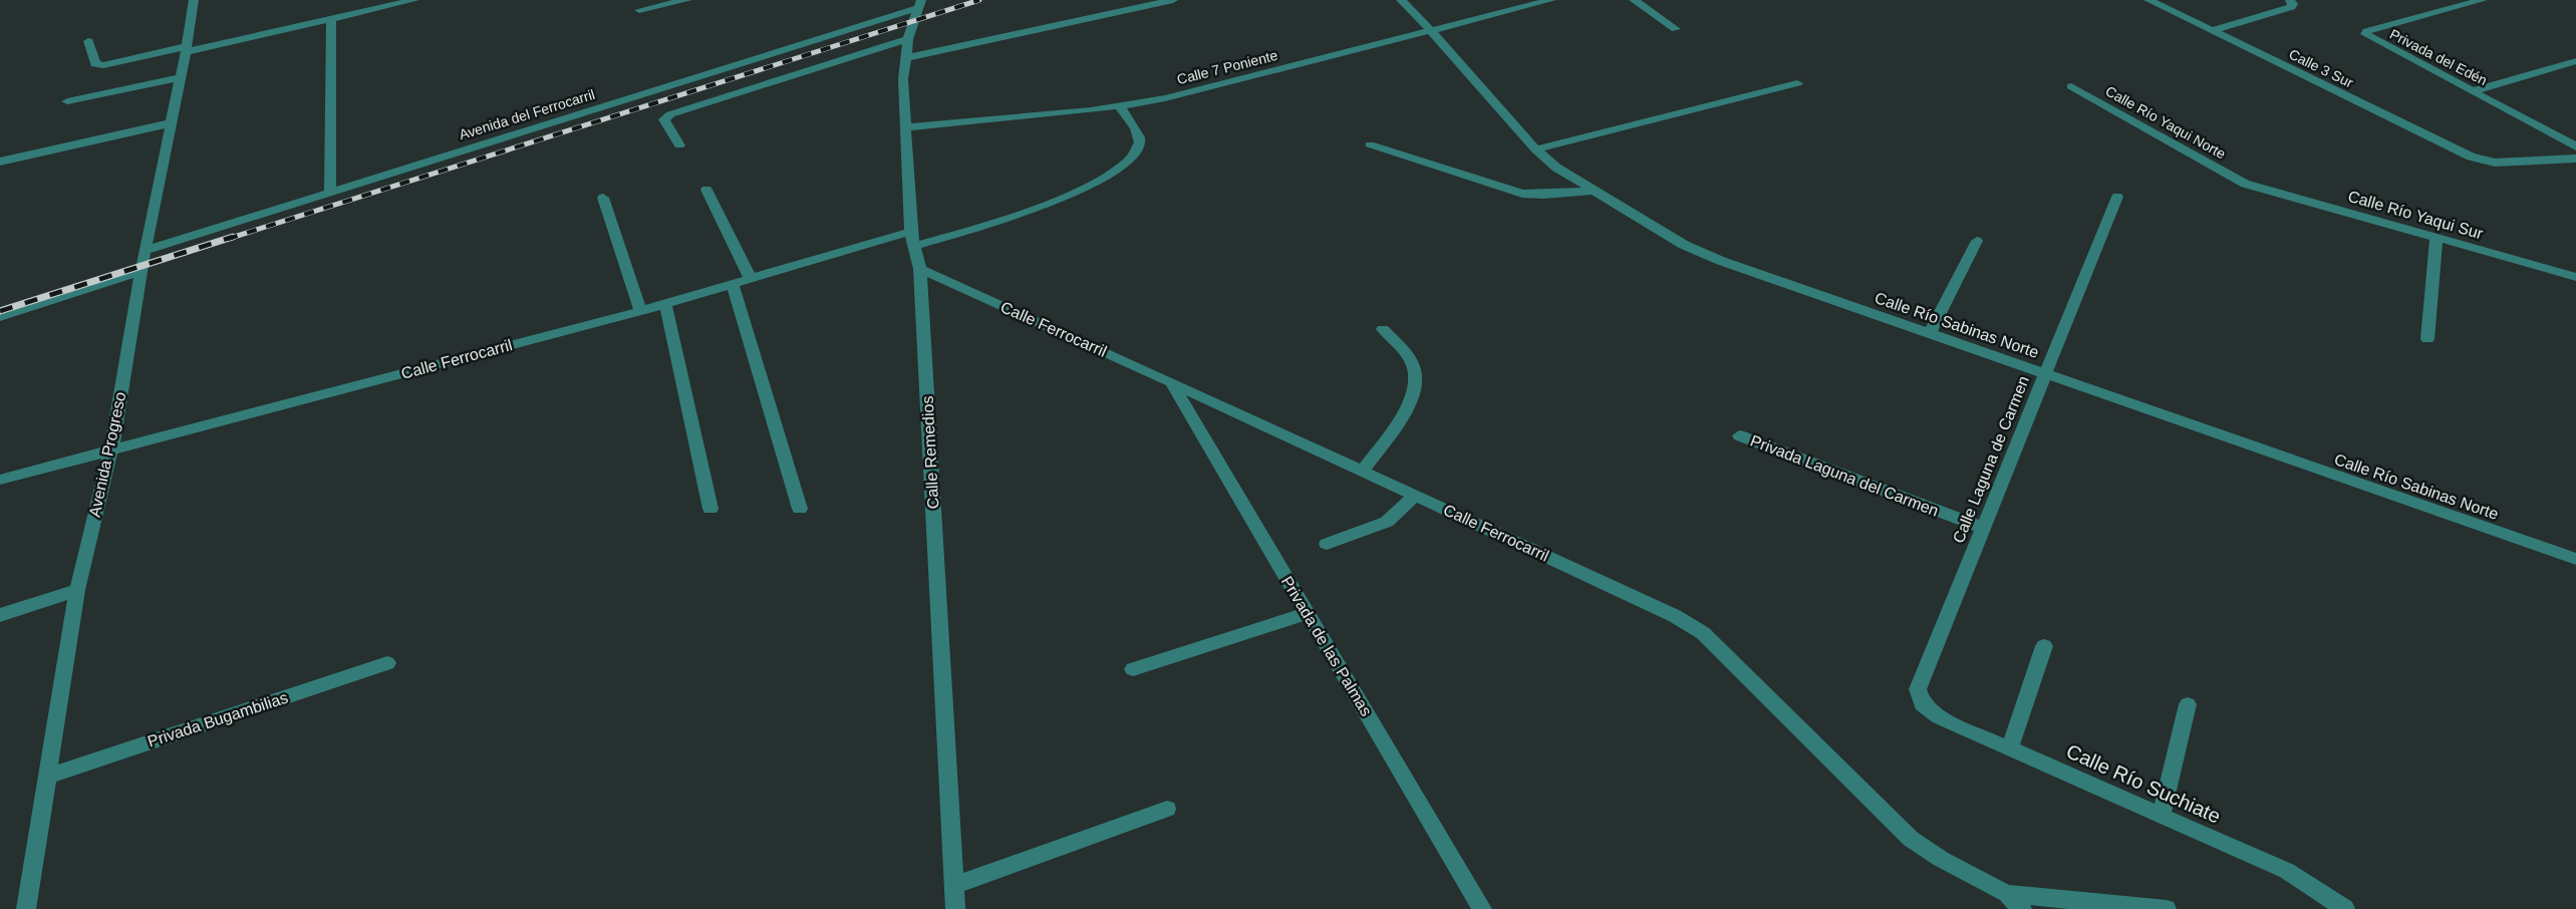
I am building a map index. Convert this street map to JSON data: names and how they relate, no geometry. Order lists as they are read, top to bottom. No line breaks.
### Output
{"streets":{"street":["Privada del Edén","Calle 7 Poniente","Calle 3 Sur","Avenida del Ferrocarril","Calle Río Yaqui Norte","Calle Río Yaqui Sur","Calle Río Sabinas Norte","Calle Ferrocarril","Calle Remedios","Avenida Progreso","Calle Laguna de Carmen","Privada Laguna del Carmen","Privada de las Palmas","Privada Bugambilias","Calle Río Suchiate"]},"crossings":[["Calle 7 Poniente","Calle Río Sabinas Norte"],["Calle 7 Poniente","Calle Ferrocarril"],["Calle 7 Poniente","Calle Remedios"],["Avenida del Ferrocarril","Calle Remedios"],["Avenida del Ferrocarril","Avenida Progreso"],["Calle Río Yaqui Norte","Calle Río Yaqui Sur"],["Calle Río Sabinas Norte","Calle Laguna de Carmen"],["Calle Ferrocarril","Calle Remedios"],["Calle Ferrocarril","Avenida Progreso"],["Calle Ferrocarril","Privada de las Palmas"],["Avenida Progreso","Privada Bugambilias"],["Calle Laguna de Carmen","Privada Laguna del Carmen"],["Calle Laguna de Carmen","Calle Río Suchiate"]]}
